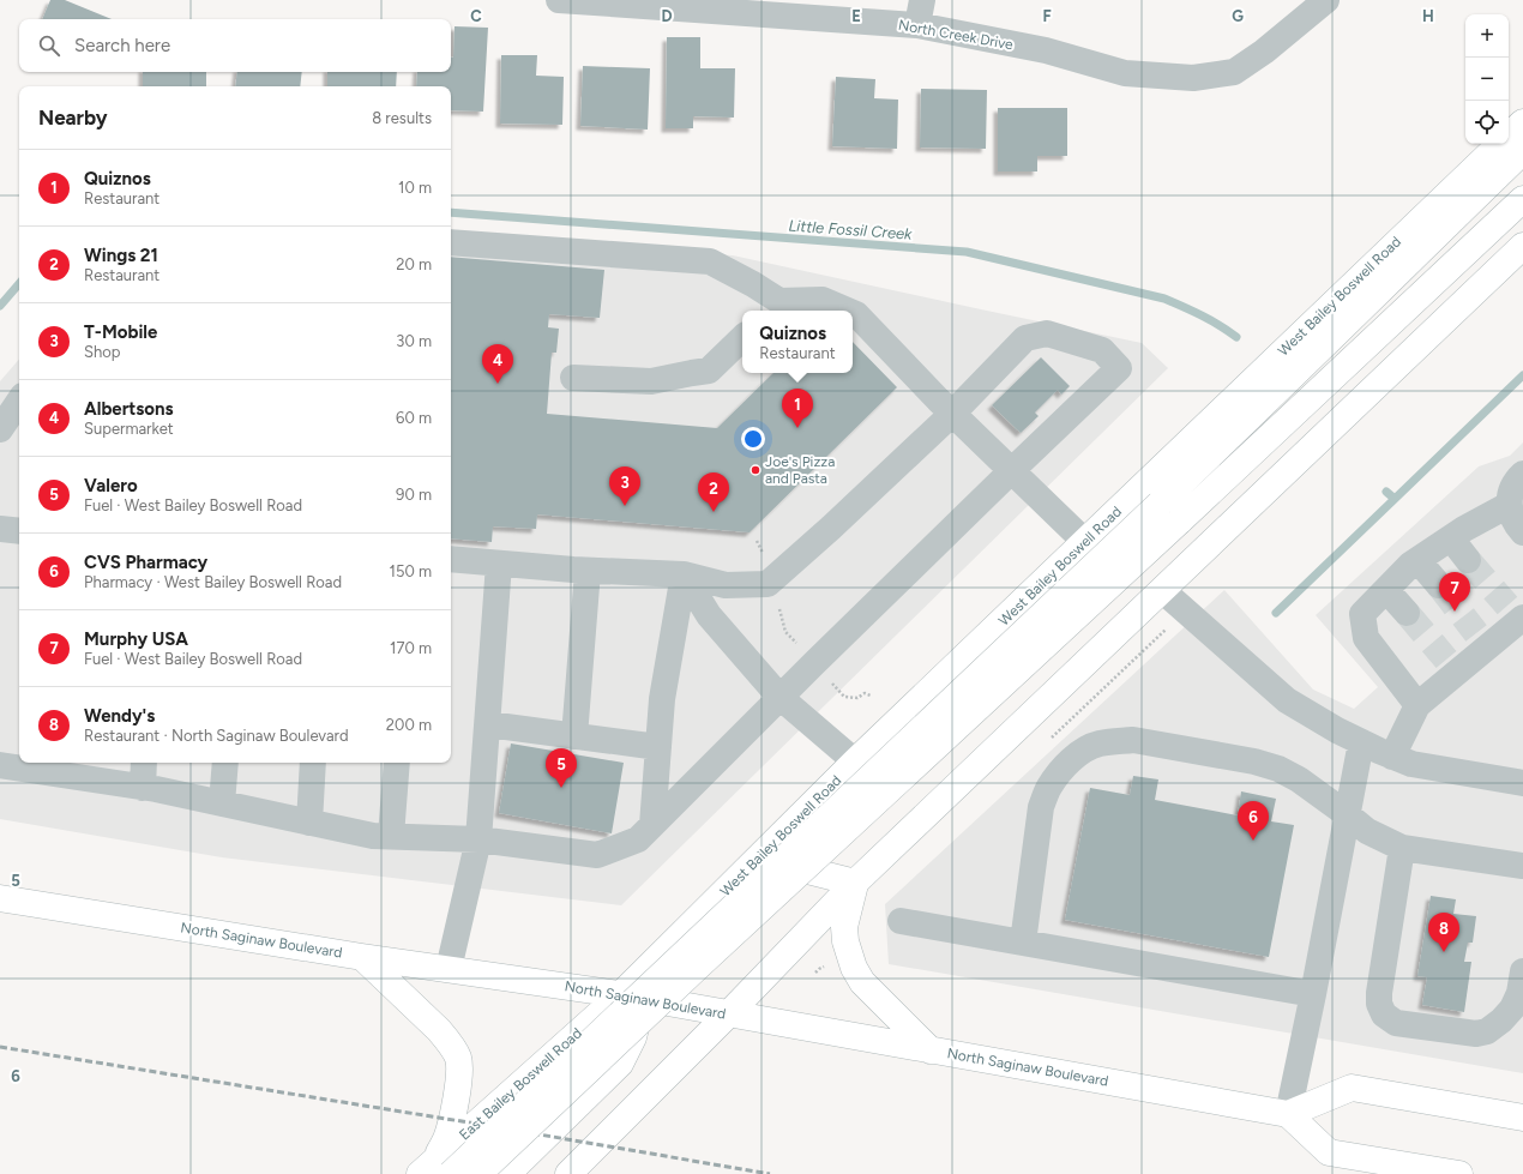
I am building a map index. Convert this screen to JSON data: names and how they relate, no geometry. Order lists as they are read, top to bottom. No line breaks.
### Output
{"streets":{"main road":["West Bailey Boswell Road","North Saginaw Boulevard","East Bailey Boswell Road"],"street":["North Creek Drive"]},"crossings":[["West Bailey Boswell Road","North Saginaw Boulevard"],["West Bailey Boswell Road","East Bailey Boswell Road"],["North Saginaw Boulevard","East Bailey Boswell Road"]],"water":["Little Fossil Creek"],"places":["Joe's Pizza and Pasta"],"page":{"map_buttons":["+","−"],"search":"Search here","heading":["Nearby","8 results"],"list":[{"mark":"1","name":"Quiznos","note":"Restaurant","value":"10 m"},{"mark":"2","name":"Wings 21","note":"Restaurant","value":"20 m"},{"mark":"3","name":"T-Mobile","note":"Shop","value":"30 m"},{"mark":"4","name":"Albertsons","note":"Supermarket","value":"60 m"},{"mark":"5","name":"Valero","note":"Fuel · West Bailey Boswell Road","value":"90 m"},{"mark":"6","name":"CVS Pharmacy","note":"Pharmacy · West Bailey Boswell Road","value":"150 m"},{"mark":"7","name":"Murphy USA","note":"Fuel · West Bailey Boswell Road","value":"170 m"},{"mark":"8","name":"Wendy's","note":"Restaurant · North Saginaw Boulevard","value":"200 m"}],"popup":["Quiznos","Restaurant"],"pins":["4","1","3","2","7","5","6","8"]},"grid":{"columns":["C","D","E","F","G","H"],"rows":["5","6"]}}
